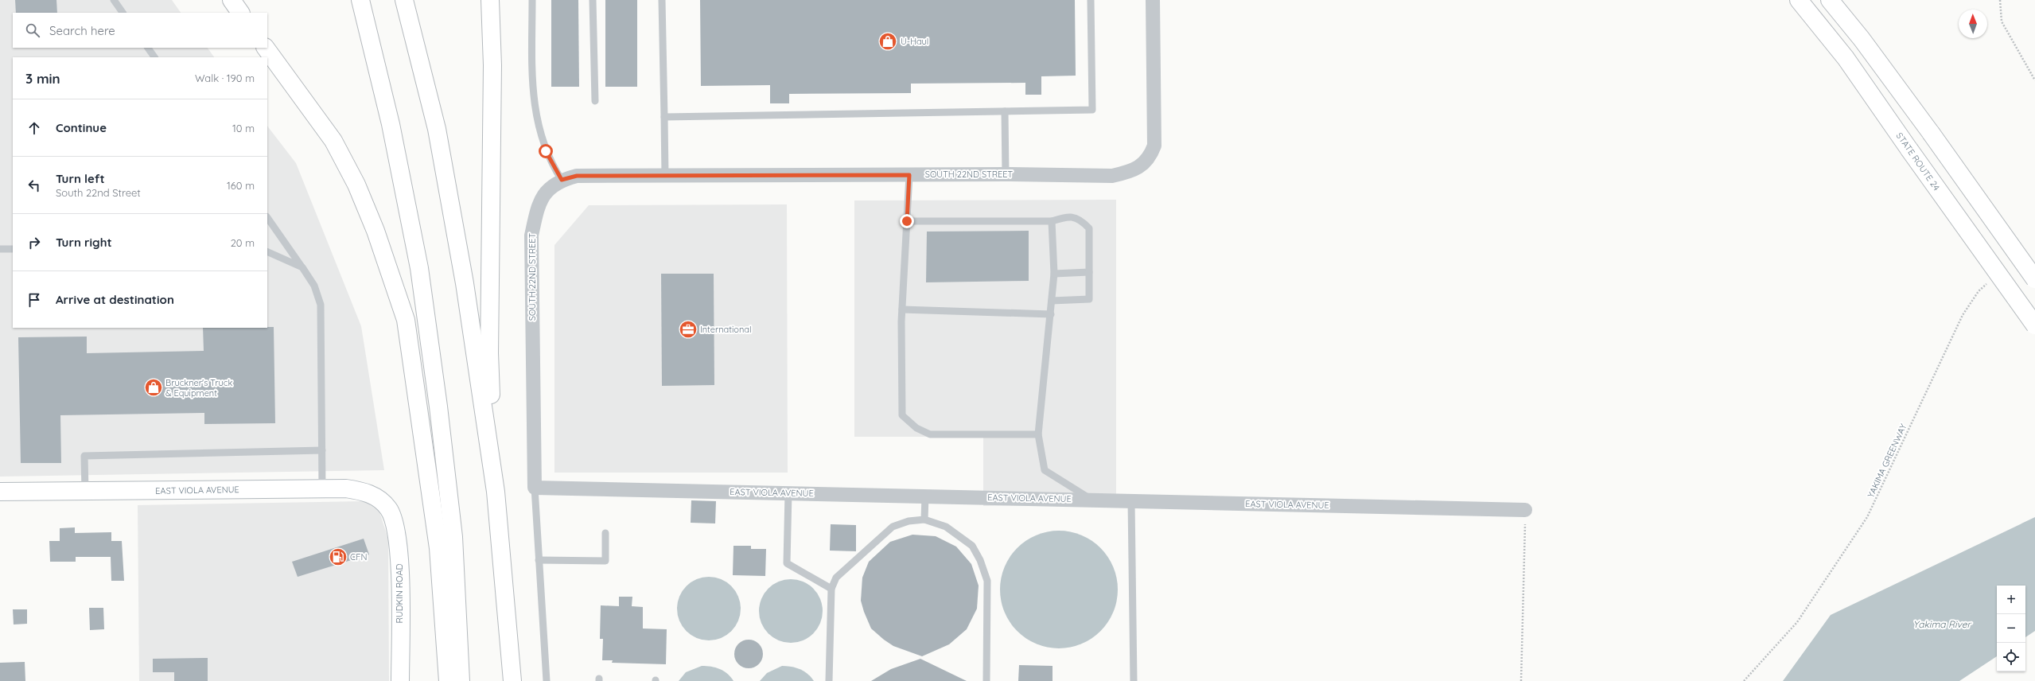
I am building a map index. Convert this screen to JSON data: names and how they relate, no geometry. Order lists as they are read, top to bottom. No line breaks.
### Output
{"streets":{"main road":["STATE ROUTE 24","EAST VIOLA AVENUE","RUDKIN ROAD"],"street":["SOUTH 22ND STREET"],"path":["YAKIMA GREENWAY"]},"crossings":[["SOUTH 22ND STREET","EAST VIOLA AVENUE"],["EAST VIOLA AVENUE","RUDKIN ROAD"]],"water":["Yakima River"],"places":{"shop":["U-Haul","Bruckner's Truck & Equipment"],"office":["International"],"fuel station":["CFN"]},"north":"top","page":{"search":"Search here","heading":["3 min","Walk · 190 m"],"list":[["Continue","10 m"],["Turn left","South 22nd Street","160 m"],["Turn right","20 m"],"Arrive at destination"],"map_buttons":["+","−"]}}
